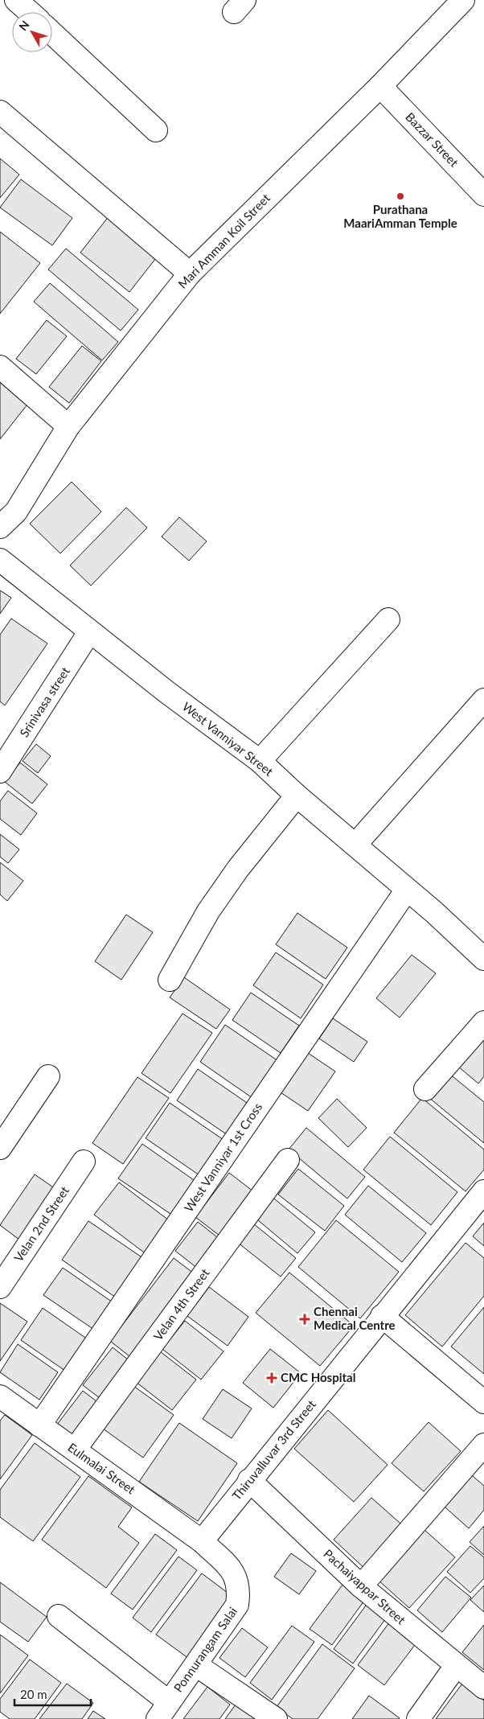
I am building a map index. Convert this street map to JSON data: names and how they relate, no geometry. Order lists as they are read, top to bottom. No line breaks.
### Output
{"streets":{"street":["Bazzar Street","Mari Amman Koil Street","Srinivasa street","West Vanniyar Street","West Vanniyar 1st Cross","Velan 2nd Street","Velan 4th Street","Thiruvalluvar 3rd Street","Eulmalai Street","Pachaiyappar Street","Ponnurangam Salai"]},"crossings":[["Bazzar Street","Mari Amman Koil Street"],["Srinivasa street","West Vanniyar Street"],["West Vanniyar Street","West Vanniyar 1st Cross"],["West Vanniyar 1st Cross","Eulmalai Street"],["Velan 4th Street","Eulmalai Street"],["Thiruvalluvar 3rd Street","Eulmalai Street"],["Thiruvalluvar 3rd Street","Pachaiyappar Street"],["Thiruvalluvar 3rd Street","Ponnurangam Salai"],["Eulmalai Street","Ponnurangam Salai"]],"places":{"other":["Purathana MaariAmman Temple"],"health":["Chennai Medical Centre","CMC Hospital"]},"scale_bar":"20 m","north":"top left"}
